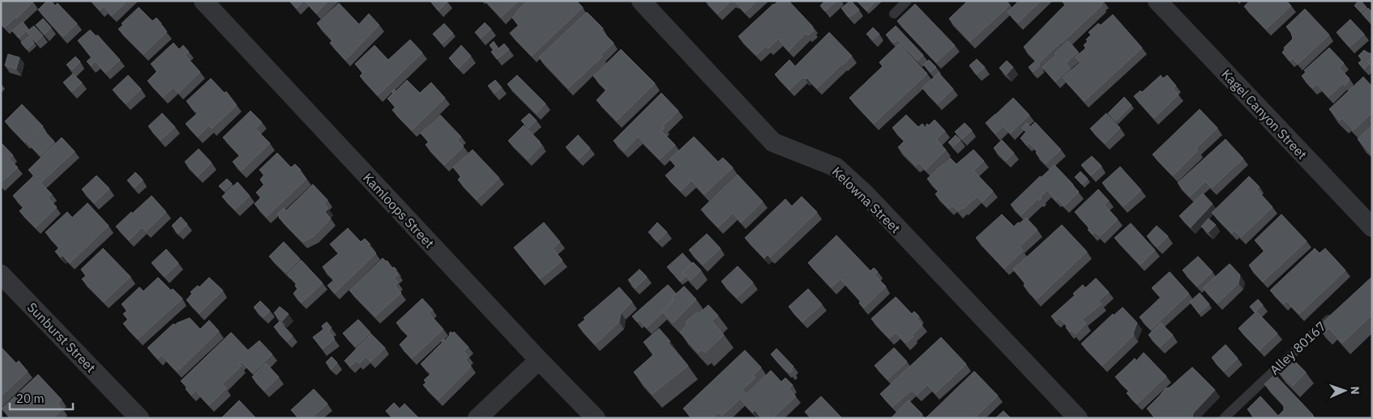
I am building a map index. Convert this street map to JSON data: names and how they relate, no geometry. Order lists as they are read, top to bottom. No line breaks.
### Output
{"streets":{"street":["Kagel Canyon Street","Kelowna Street","Kamloops Street","Sunburst Street"],"lane":["Alley 80167"]},"scale_bar":"20 m","north":"right"}
